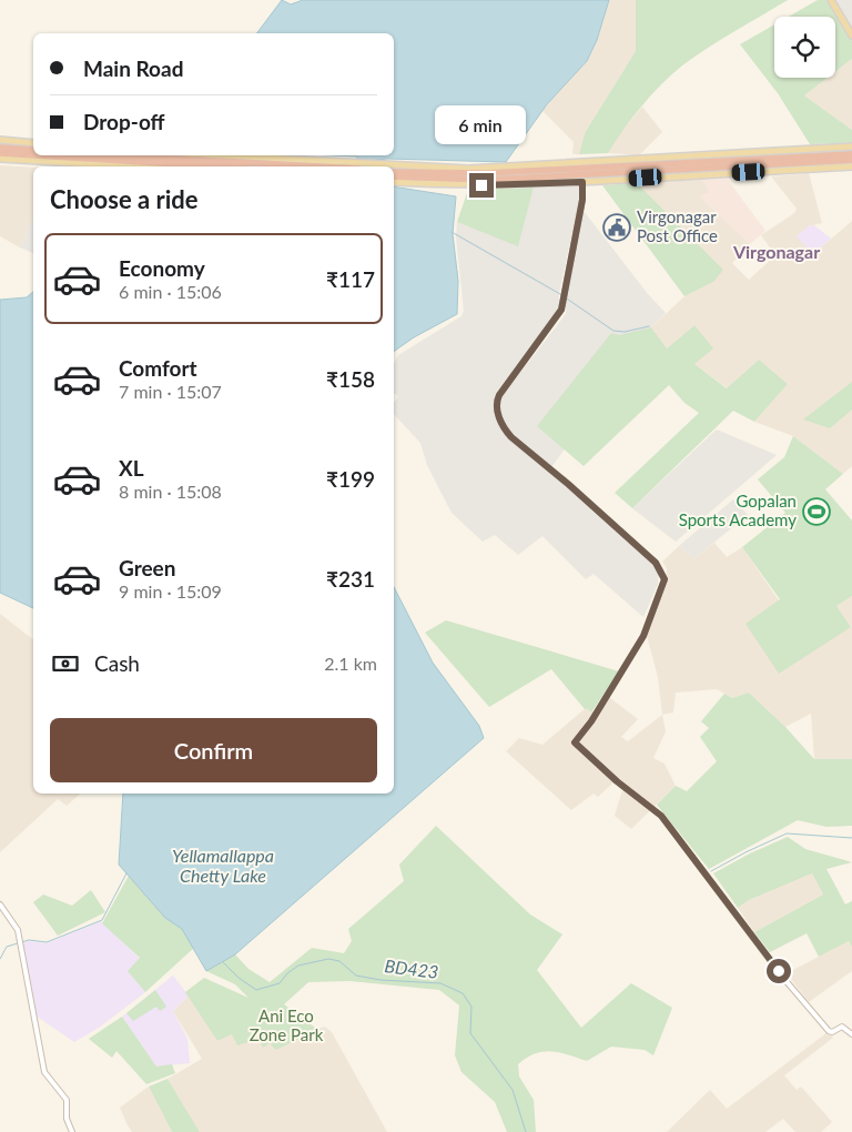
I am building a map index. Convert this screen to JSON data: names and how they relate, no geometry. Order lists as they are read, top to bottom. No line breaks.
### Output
{"districts":["Virgonagar"],"water":["Yellamallappa Chetty Lake","BD423"],"parks":["Ani Eco Zone Park"],"places":{"public building":["Virgonagar Post Office"],"sports":["Gopalan Sports Academy"]},"page":{"banner":["Main Road","Drop-off"],"bubble":"6 min","heading":"Choose a ride","list":[{"name":"Economy","note":"6 min · 15:06","value":"₹117"},{"name":"Comfort","note":"7 min · 15:07","value":"₹158"},{"name":"XL","note":"8 min · 15:08","value":"₹199"},{"name":"Green","note":"9 min · 15:09","value":"₹231"}],"pay":["Cash","2.1 km"],"buttons":"Confirm"}}
